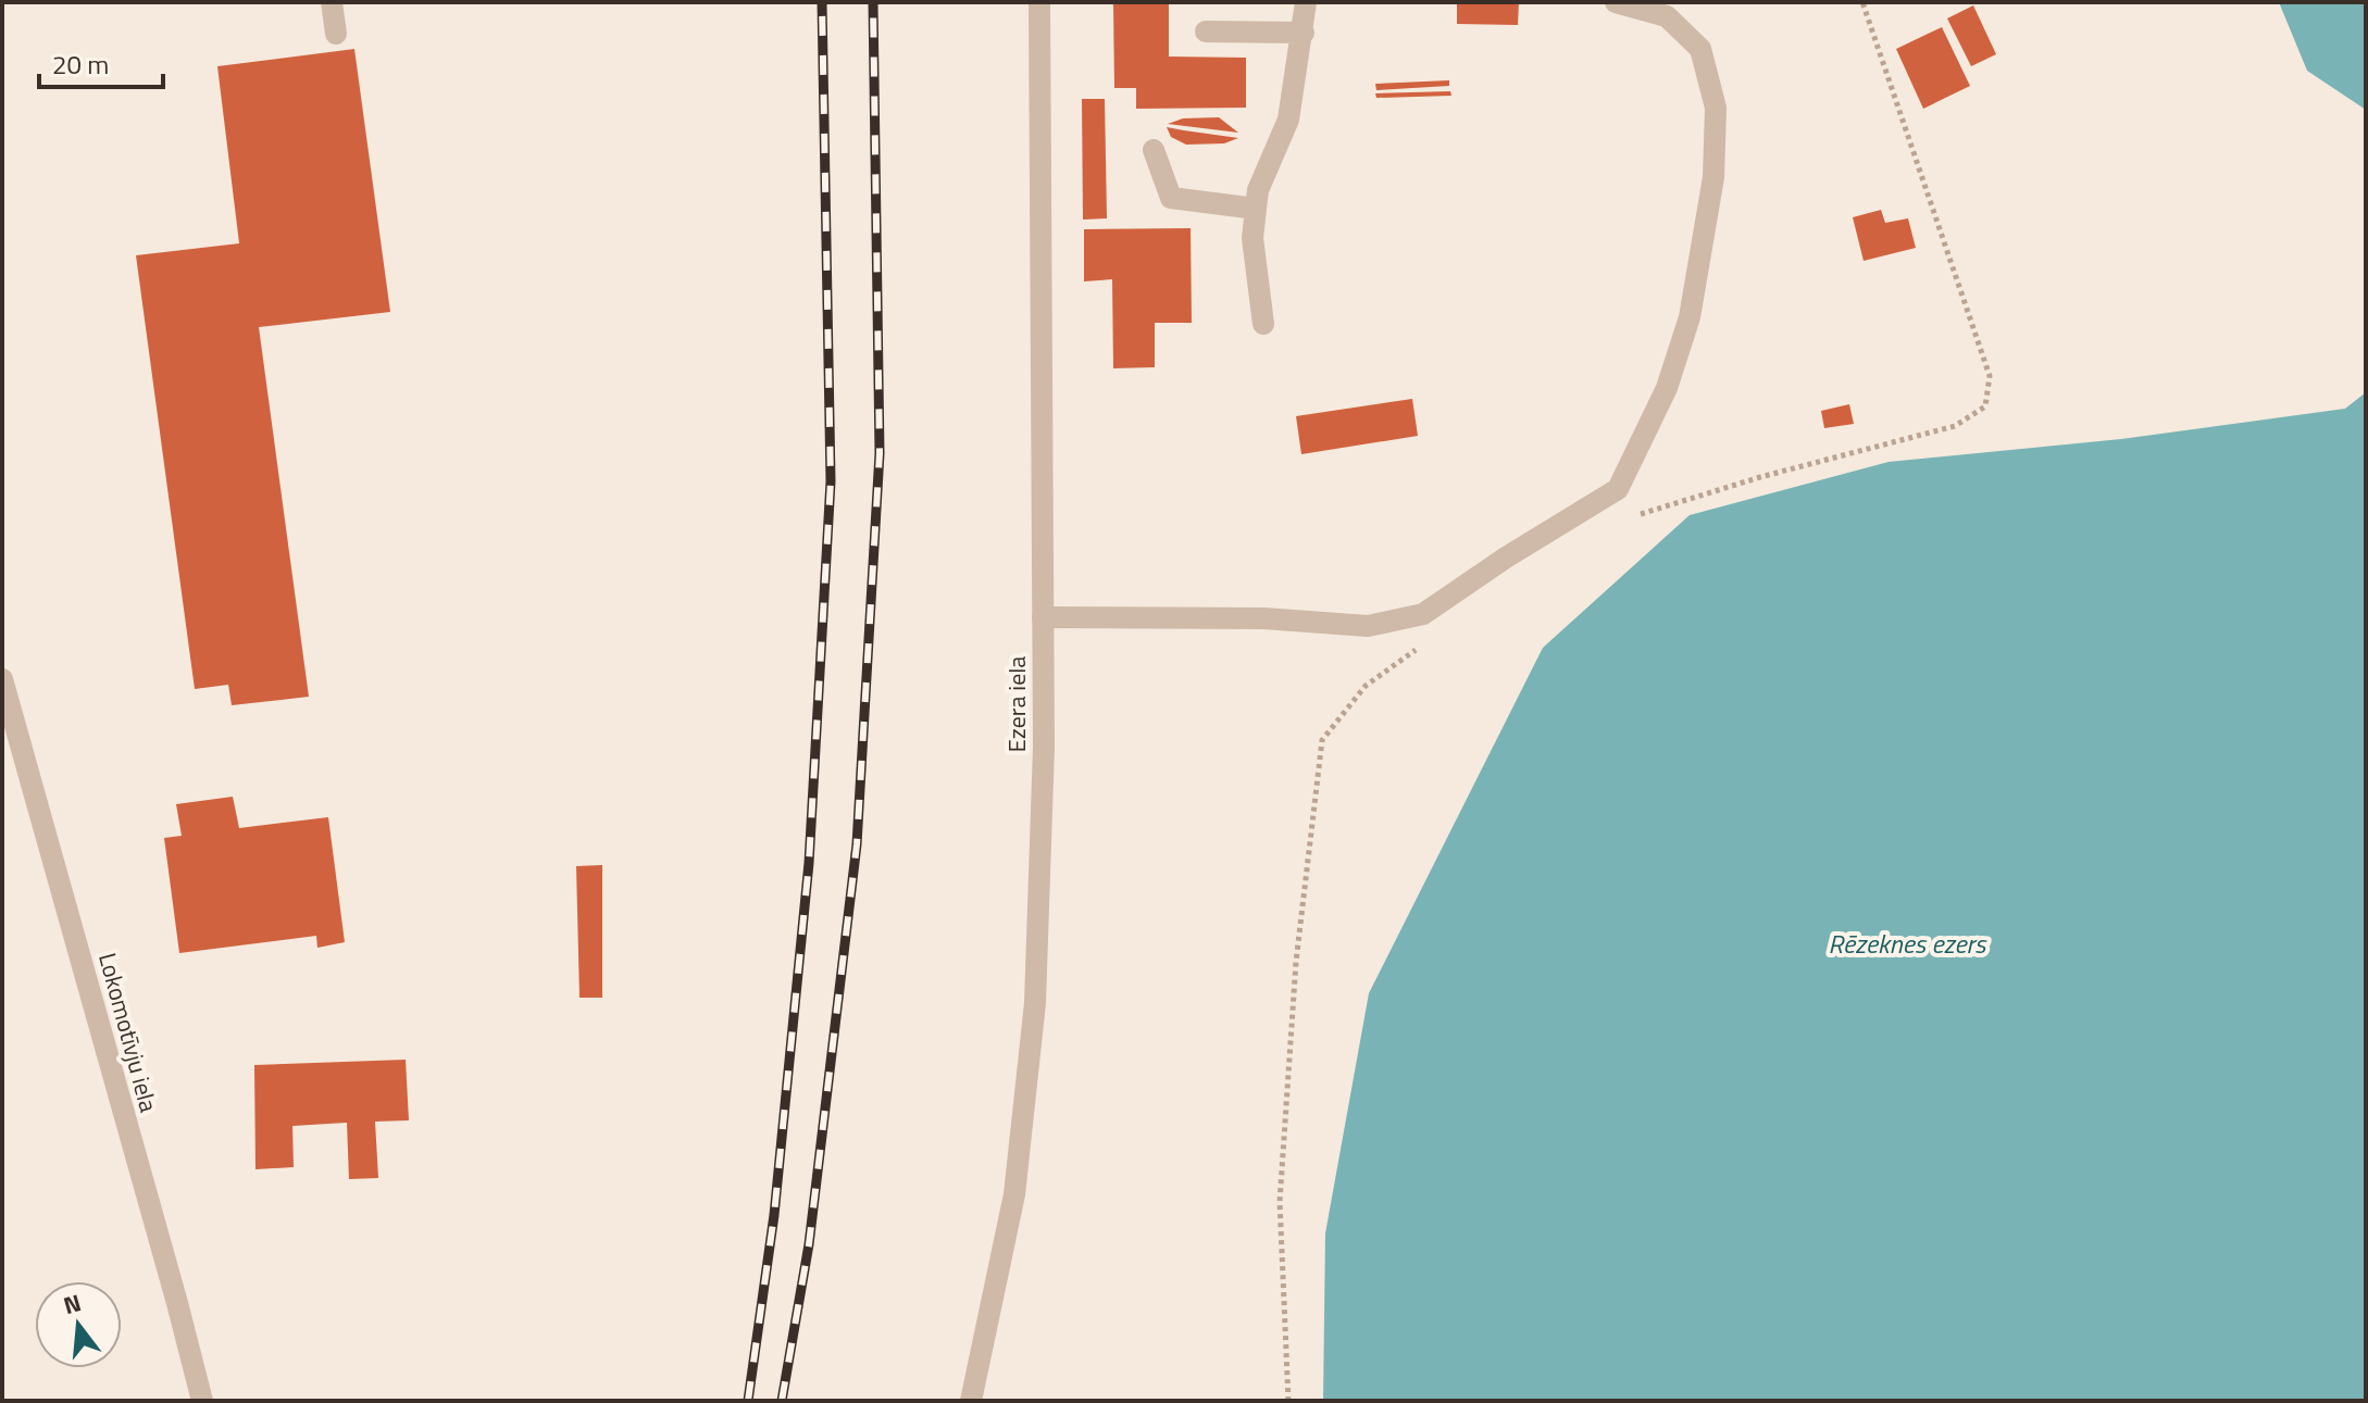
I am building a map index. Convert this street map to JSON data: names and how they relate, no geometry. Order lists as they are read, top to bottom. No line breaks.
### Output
{"streets":{"street":["Ezera iela","Lokomotīvju iela"]},"water":["Rēzeknes ezers"],"scale_bar":"20 m","north":"top"}
